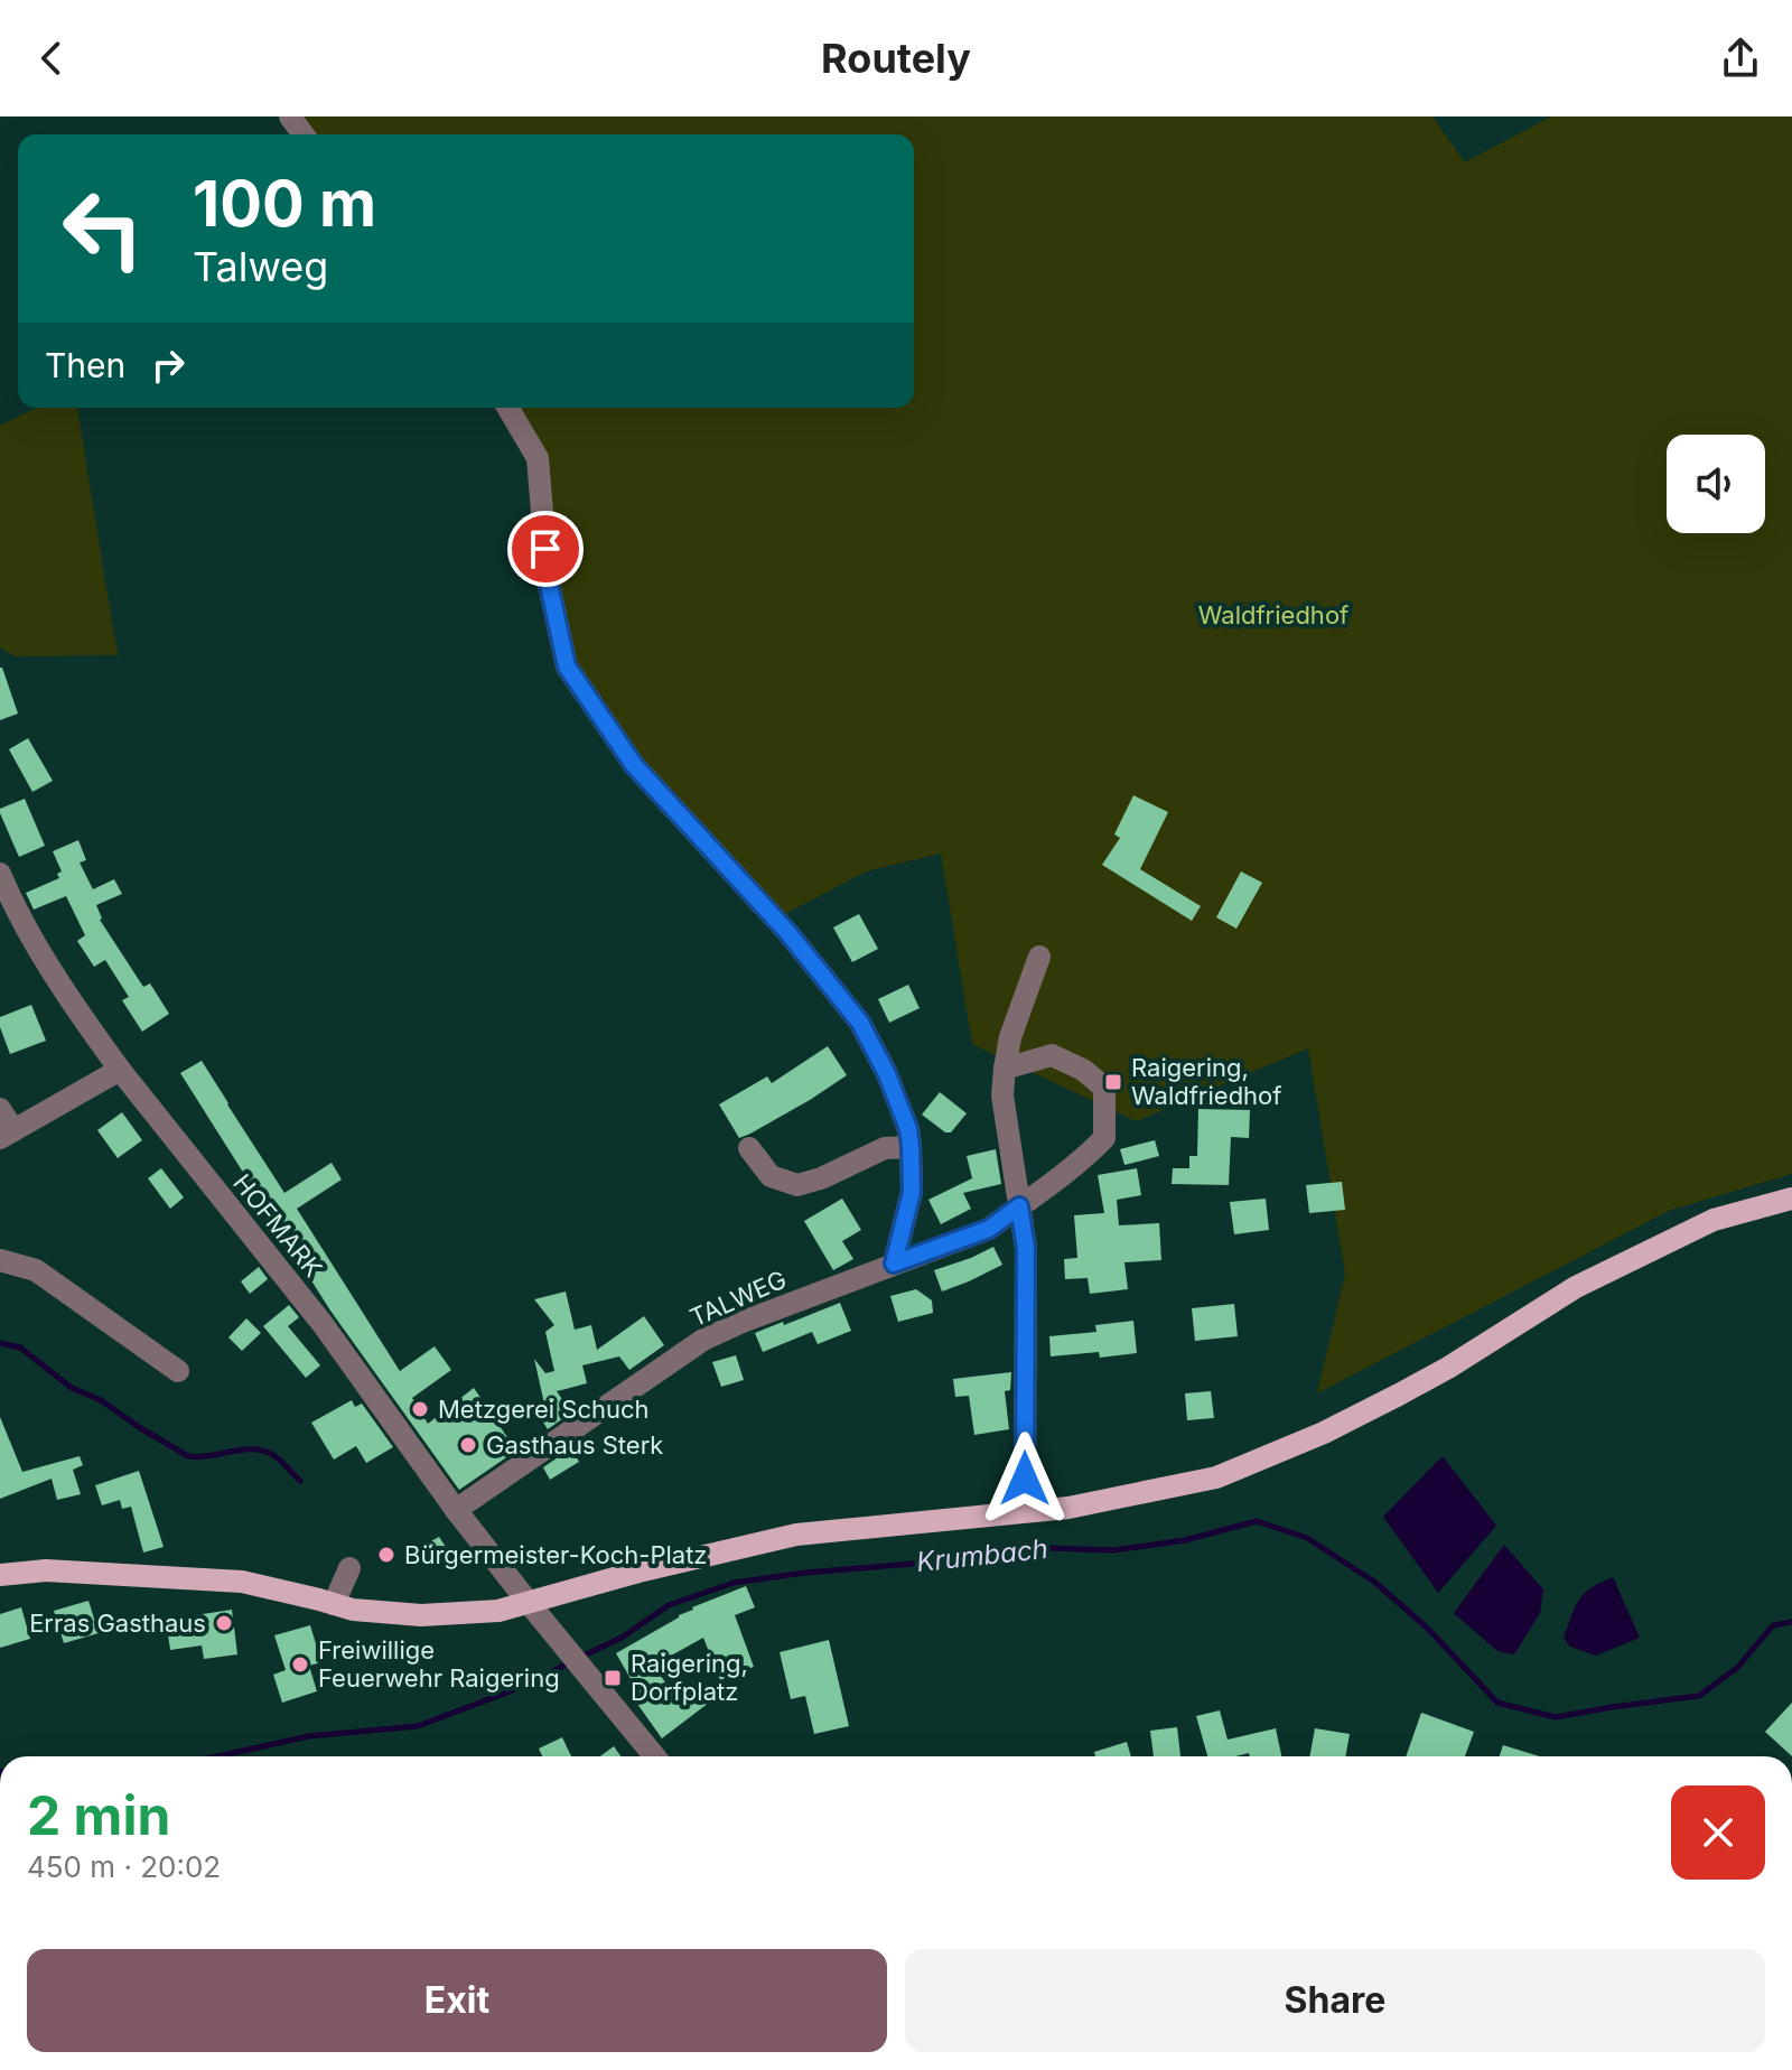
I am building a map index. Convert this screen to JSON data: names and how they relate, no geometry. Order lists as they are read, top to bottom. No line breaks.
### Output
{"streets":{"street":["HOFMARK","TALWEG"]},"crossings":[["HOFMARK","TALWEG"]],"water":["Krumbach"],"parks":["Waldfriedhof"],"places":{"transit":["Raigering, Waldfriedhof","Raigering, Dorfplatz"],"other":["Metzgerei Schuch","Gasthaus Sterk","Bürgermeister-Koch-Platz","Erras Gasthaus","Freiwillige Feuerwehr Raigering"]},"page":{"header":"Routely","turn":["100 m","Talweg"],"then":"Then","heading":["2 min","450 m · 20:02"],"buttons":["Exit","Share"]}}
